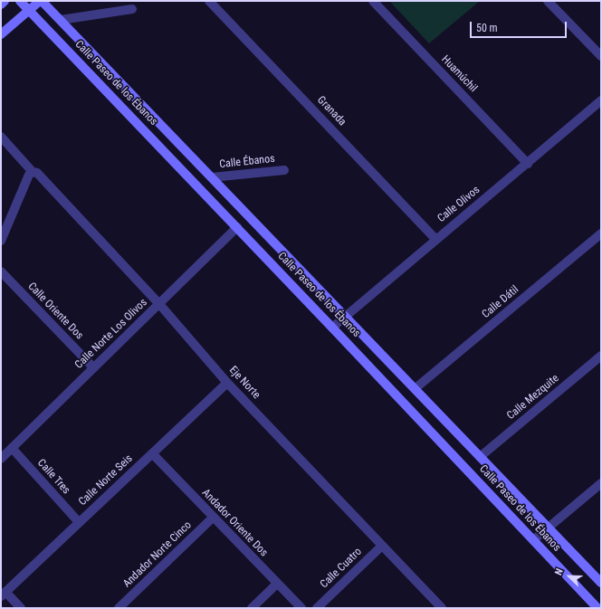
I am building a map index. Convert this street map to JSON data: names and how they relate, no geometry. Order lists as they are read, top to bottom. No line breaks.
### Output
{"streets":{"main road":["Calle Paseo de los Ébanos"],"street":["Huamúchil","Granada","Calle Ébanos","Calle Olivos","Calle Dátil","Calle Oriente Dos","Calle Norte Los Olivos","Eje Norte","Calle Mezquite","Calle Tres","Calle Norte Seis","Andador Oriente Dos","Andador Norte Cinco","Calle Cuatro"]},"crossings":[["Huamúchil","Calle Olivos"],["Calle Paseo de los Ébanos","Calle Ébanos"],["Calle Paseo de los Ébanos","Calle Olivos"],["Calle Paseo de los Ébanos","Calle Dátil"],["Calle Paseo de los Ébanos","Calle Norte Los Olivos"],["Calle Paseo de los Ébanos","Calle Mezquite"],["Granada","Calle Olivos"],["Calle Oriente Dos","Calle Norte Los Olivos"],["Calle Norte Los Olivos","Eje Norte"],["Calle Norte Los Olivos","Calle Tres"],["Eje Norte","Calle Norte Seis"],["Eje Norte","Calle Cuatro"],["Calle Tres","Calle Norte Seis"],["Calle Norte Seis","Andador Oriente Dos"],["Andador Oriente Dos","Andador Norte Cinco"]],"scale_bar":"50 m","north":"top left"}
